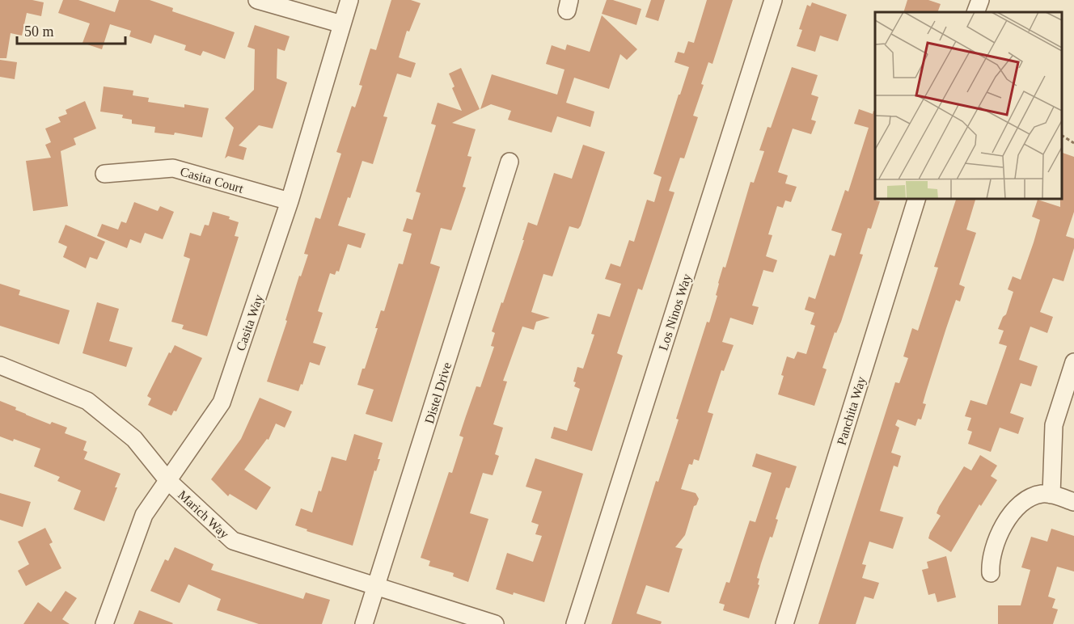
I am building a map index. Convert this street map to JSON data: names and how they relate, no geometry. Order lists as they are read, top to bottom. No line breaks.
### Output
{"streets":{"street":["Casita Court","Los Ninos Way","Casita Way","Distel Drive","Panchita Way","Marich Way"]},"crossings":[["Casita Court","Casita Way"],["Casita Way","Marich Way"],["Distel Drive","Marich Way"]],"scale_bar":"50 m"}
